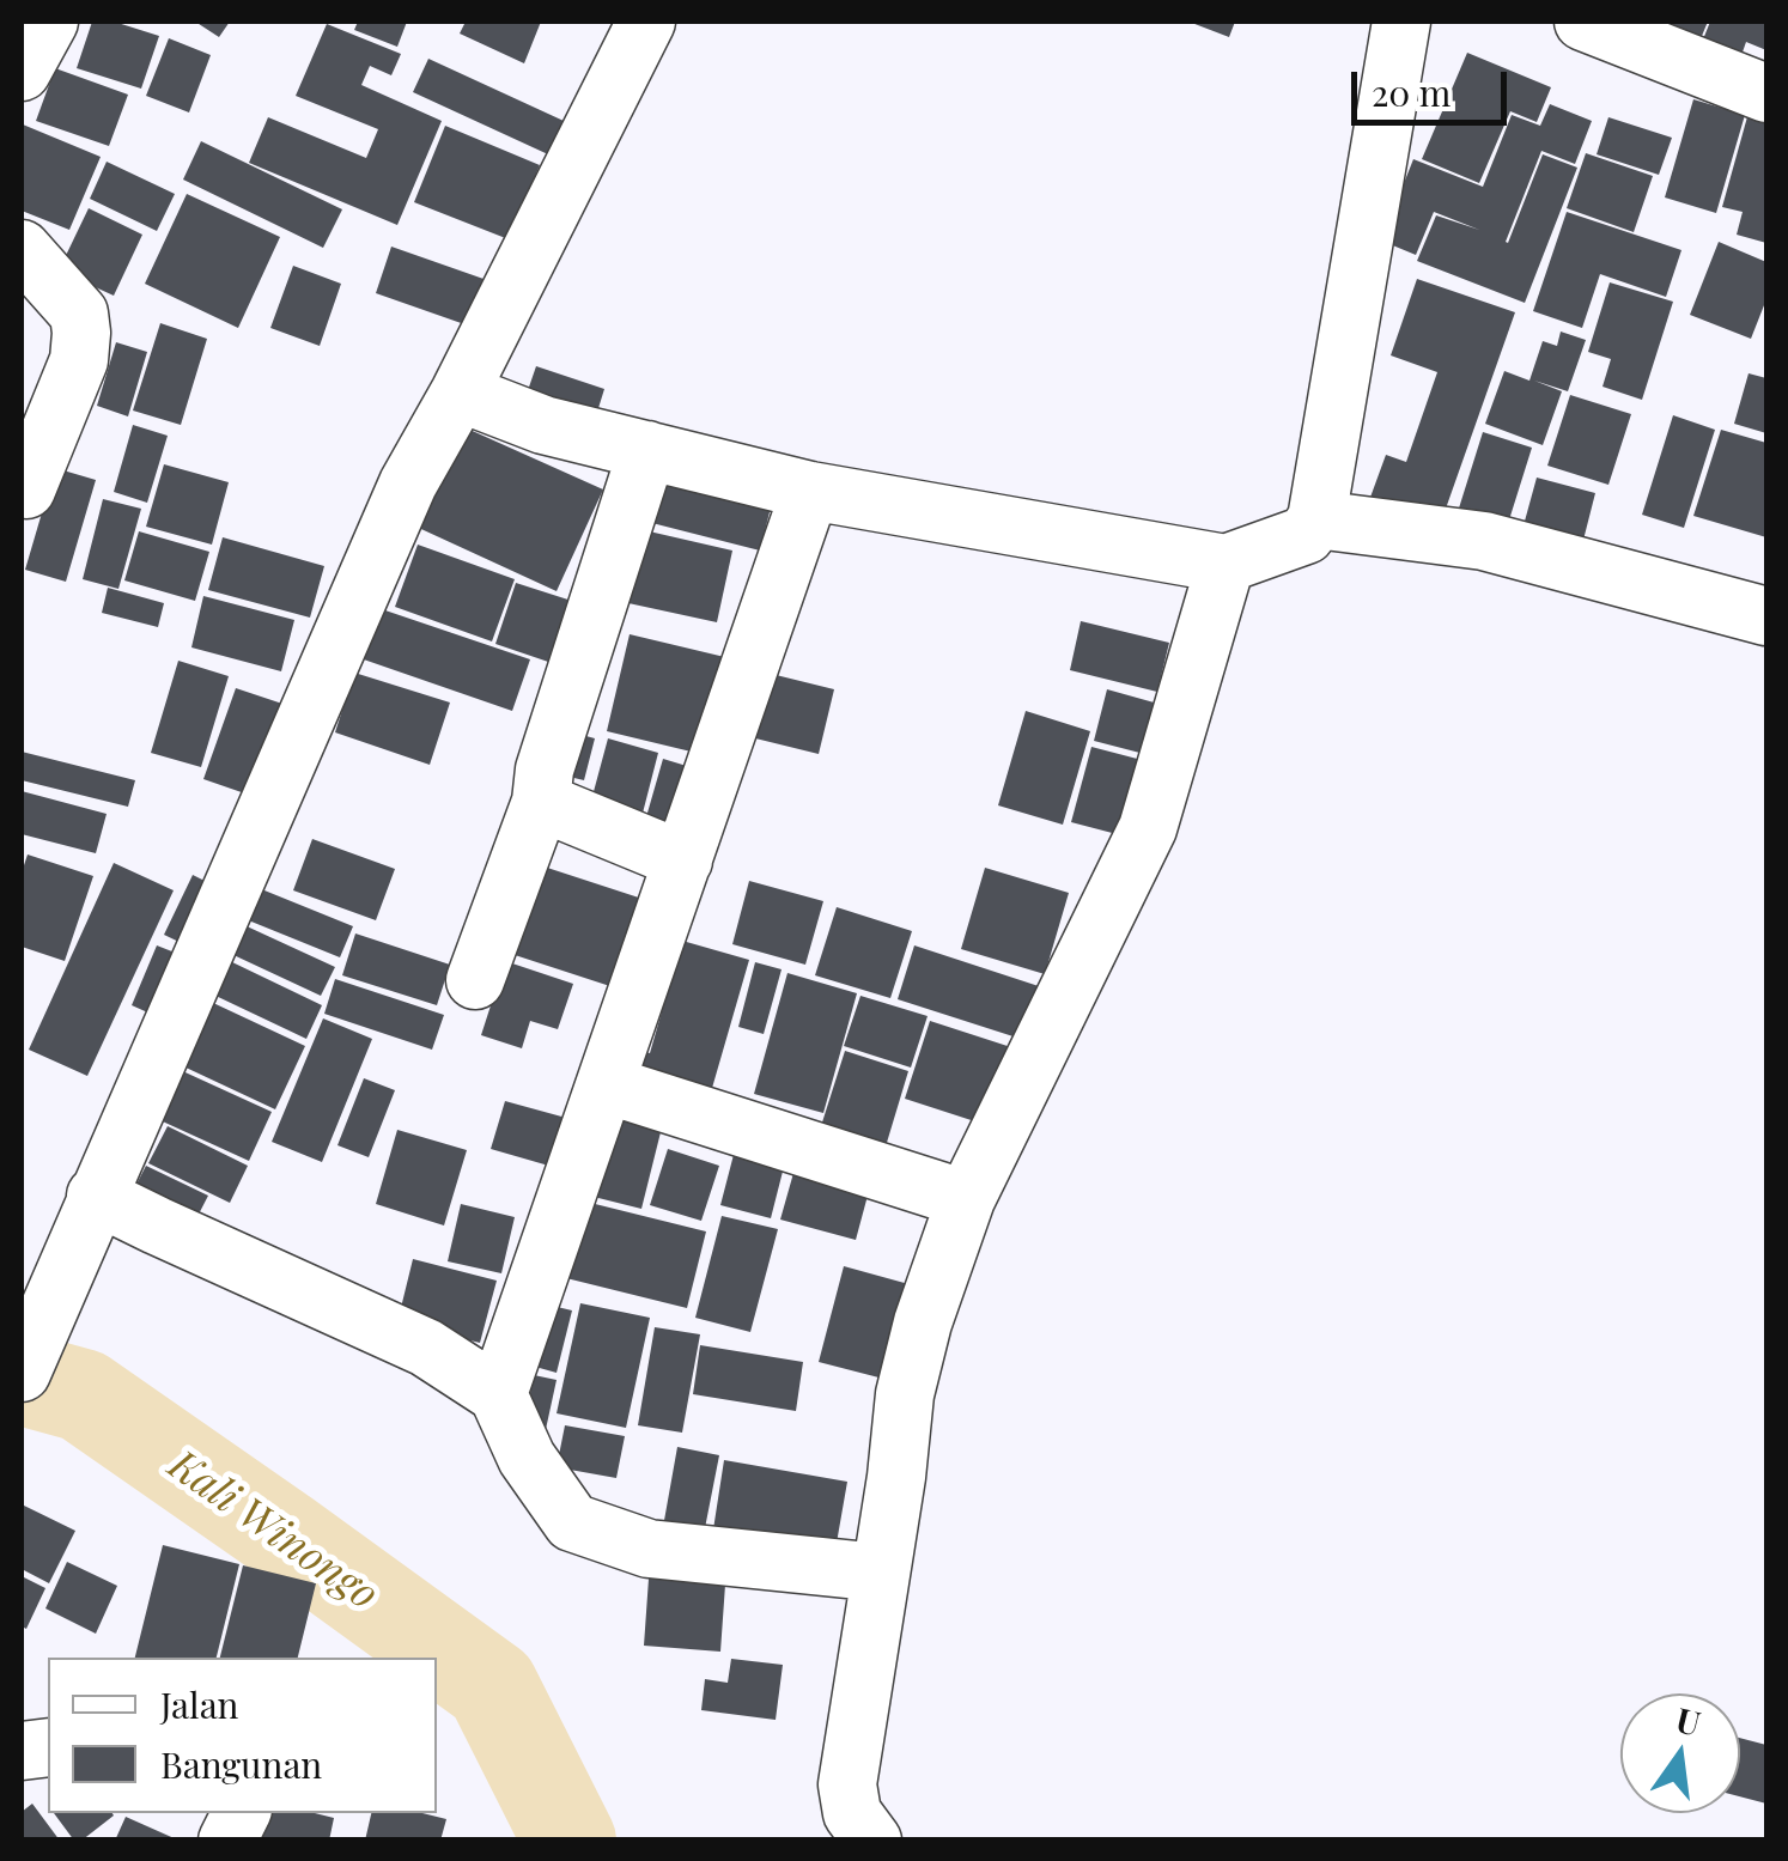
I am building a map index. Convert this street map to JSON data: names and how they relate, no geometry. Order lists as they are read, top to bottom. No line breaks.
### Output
{"water":["Kali Winongo"],"legend":["Jalan","Bangunan"],"scale_bar":"20 m","north":"top"}
